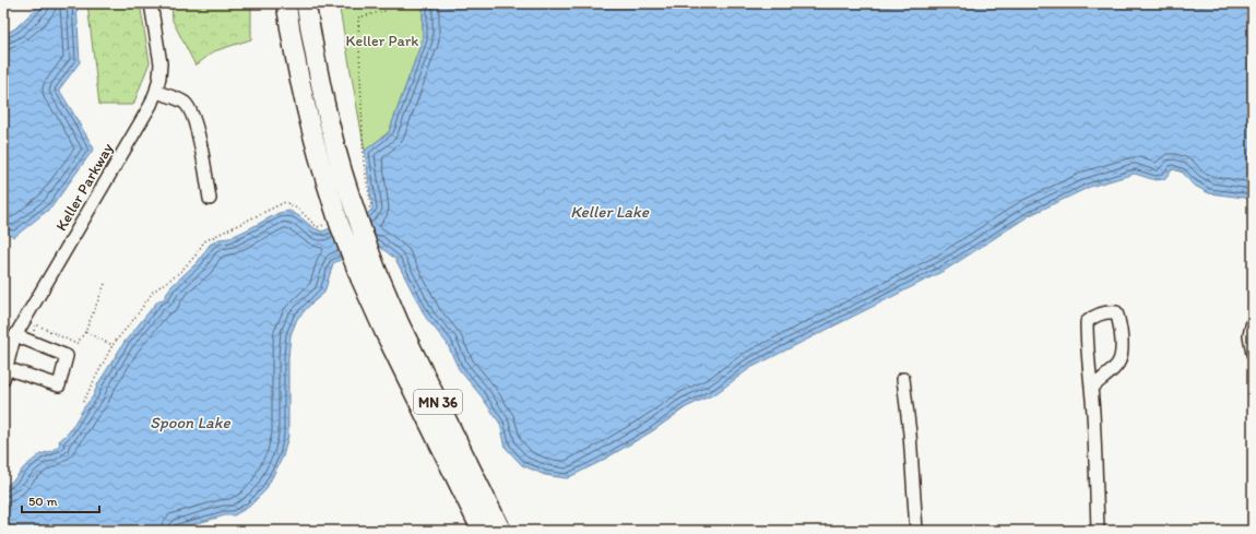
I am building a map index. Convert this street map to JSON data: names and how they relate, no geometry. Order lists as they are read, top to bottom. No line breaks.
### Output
{"streets":{"highway":["MN 36"],"street":["Keller Parkway"]},"water":["Keller Lake","Spoon Lake"],"parks":["Keller Park"],"scale_bar":"50 m"}
